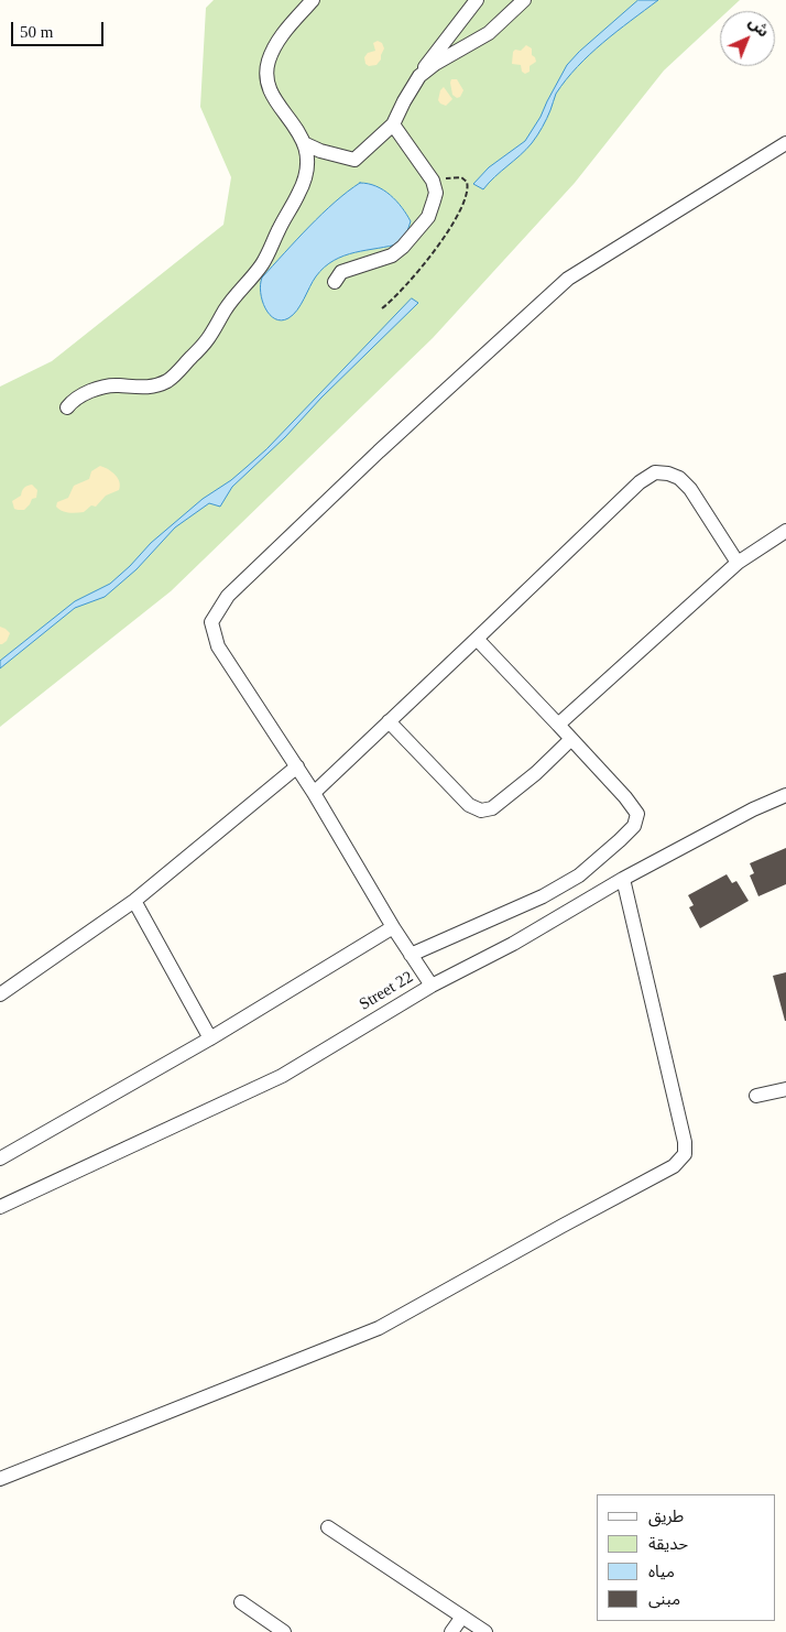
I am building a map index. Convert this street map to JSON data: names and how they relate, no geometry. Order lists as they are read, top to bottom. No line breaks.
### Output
{"streets":{"street":["Street 22"]},"legend":["طريق","حديقة","مياه","مبنى"],"scale_bar":"50 m","north":"top right"}
